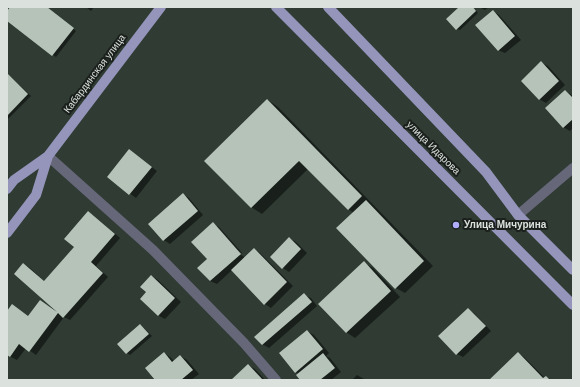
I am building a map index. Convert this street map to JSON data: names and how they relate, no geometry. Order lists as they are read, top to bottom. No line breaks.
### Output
{"streets":{"main road":["Кабардинская улица","улица Идарова"]},"places":["Улица Мичурина"]}
